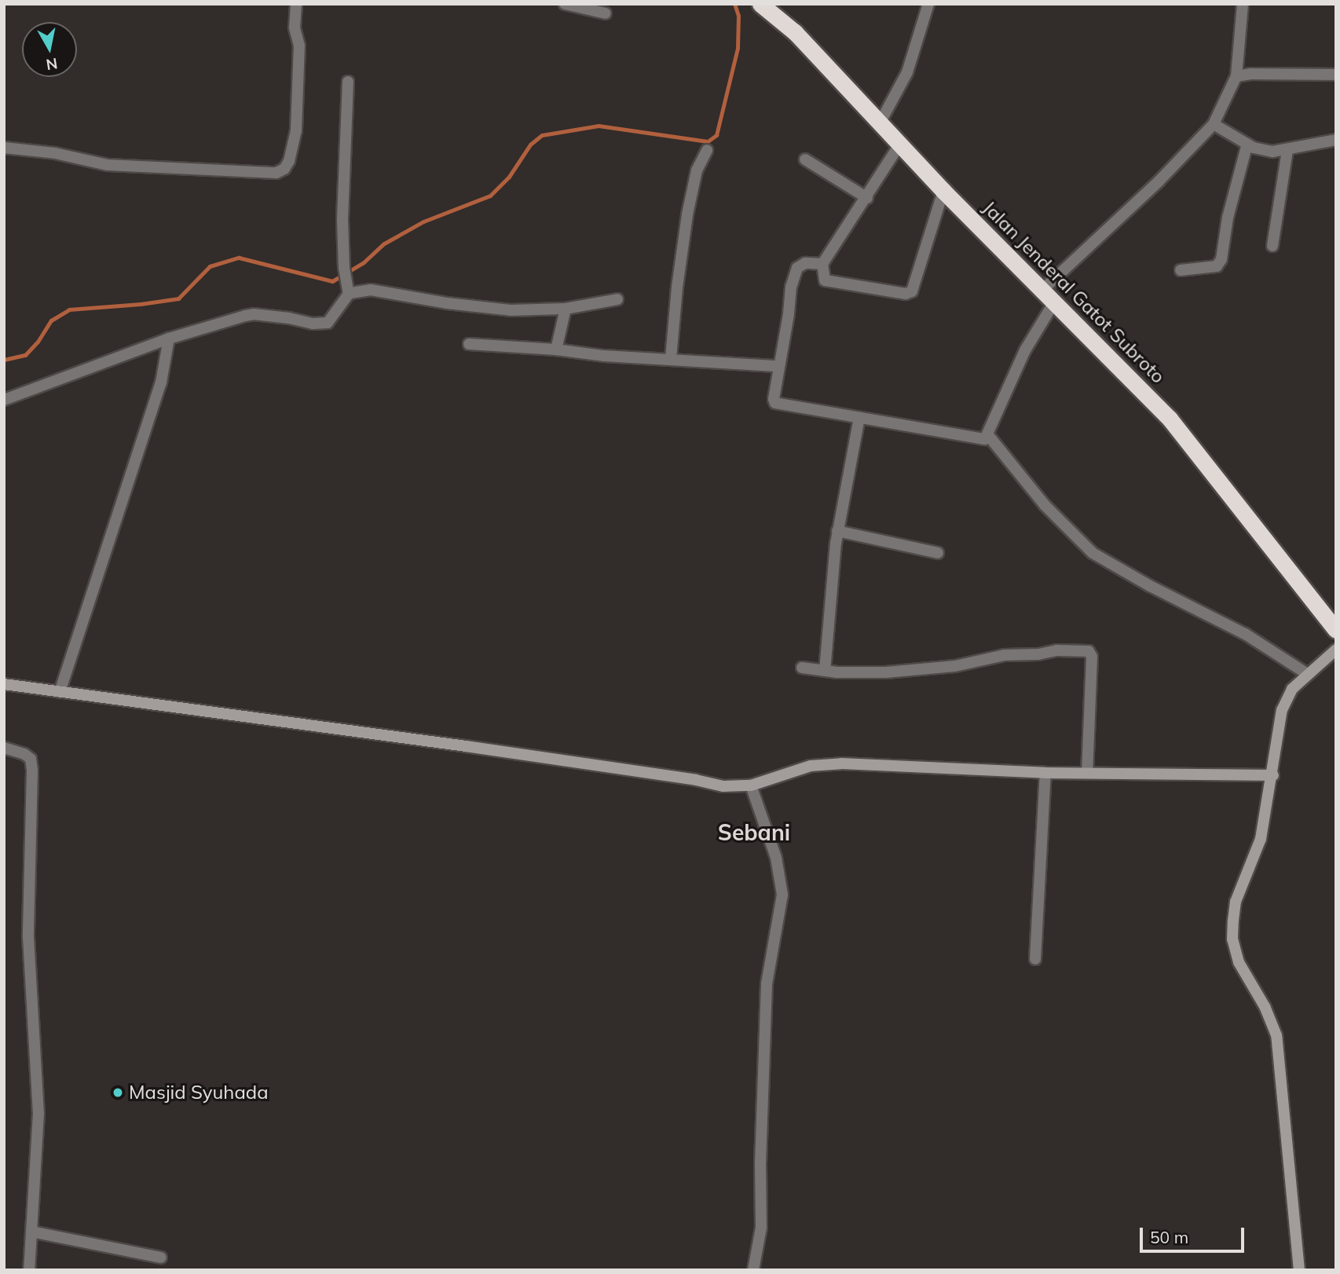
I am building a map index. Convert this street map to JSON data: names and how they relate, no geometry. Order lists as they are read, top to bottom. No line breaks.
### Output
{"streets":{"highway":["Jalan Jenderal Gatot Subroto"]},"districts":["Sebani"],"places":["Masjid Syuhada"],"scale_bar":"50 m","north":"bottom"}
